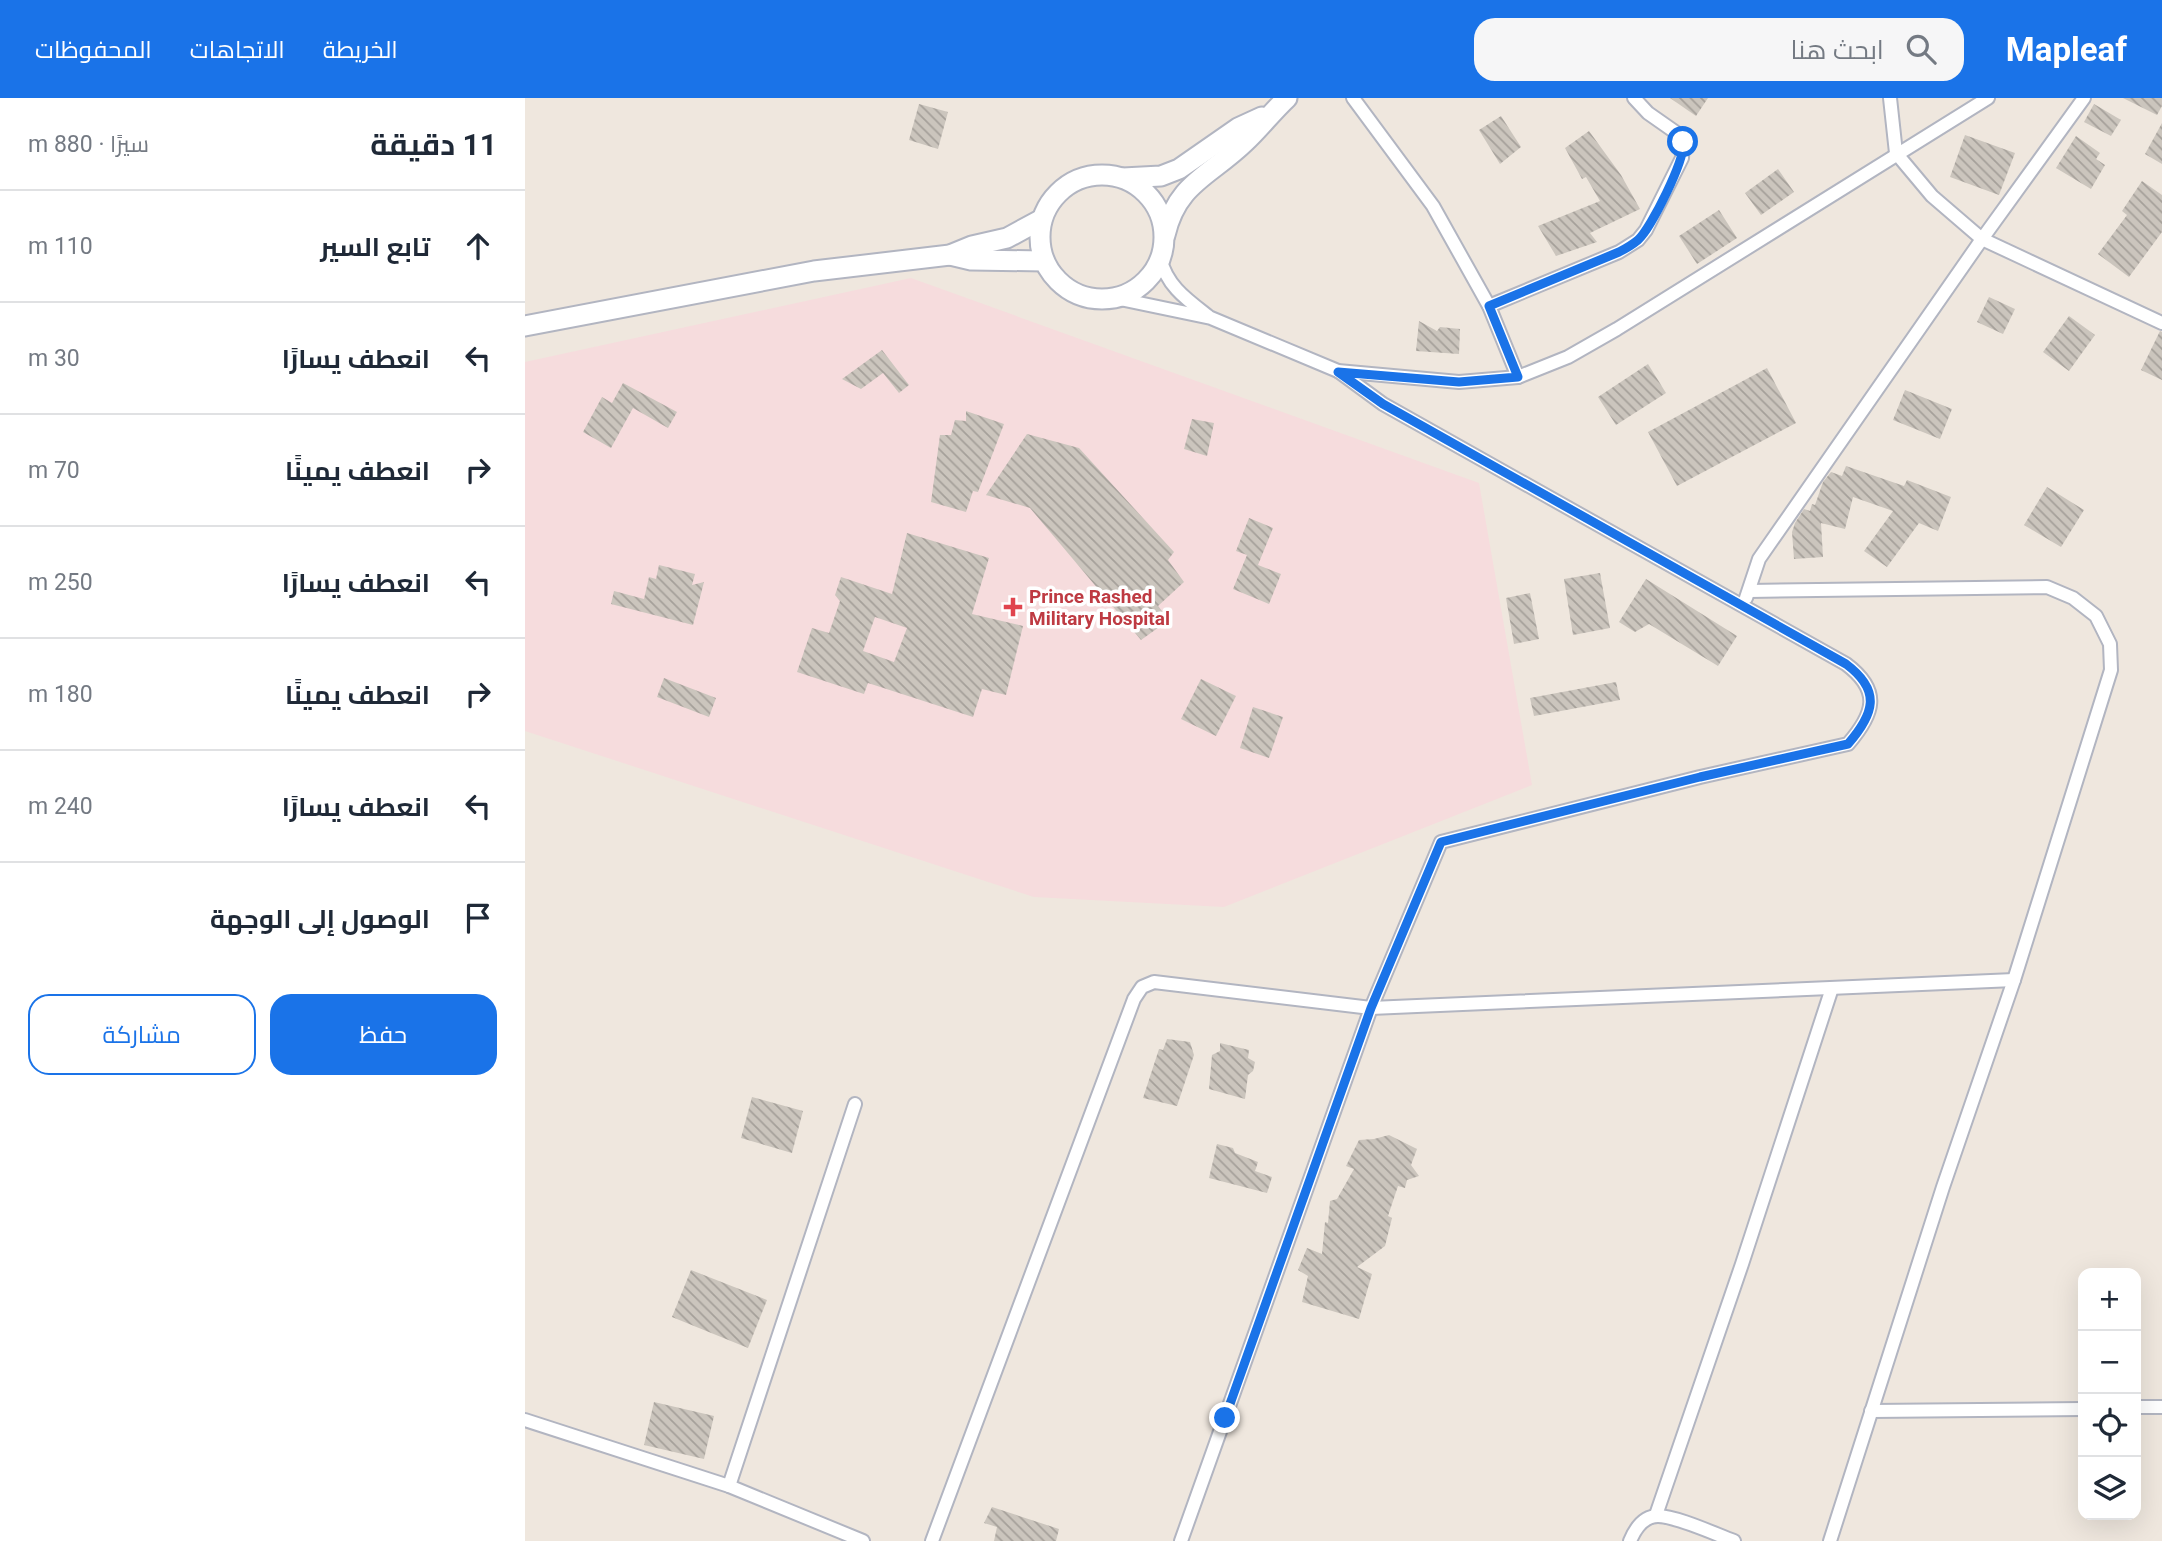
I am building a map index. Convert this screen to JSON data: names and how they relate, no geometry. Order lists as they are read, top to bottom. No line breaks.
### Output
{"places":{"health":["Prince Rashed Military Hospital"]},"page":{"header":"Mapleaf","search":"ابحث هنا","nav":["الخريطة","الاتجاهات","المحفوظات"],"heading":["11 دقيقة","سيرًا · 880 m"],"list":[["تابع السير","110 m"],["انعطف يسارًا","30 m"],["انعطف يمينًا","70 m"],["انعطف يسارًا","250 m"],["انعطف يمينًا","180 m"],["انعطف يسارًا","240 m"],"الوصول إلى الوجهة"],"buttons":["حفظ","مشاركة"],"map_buttons":["+","−"]}}
